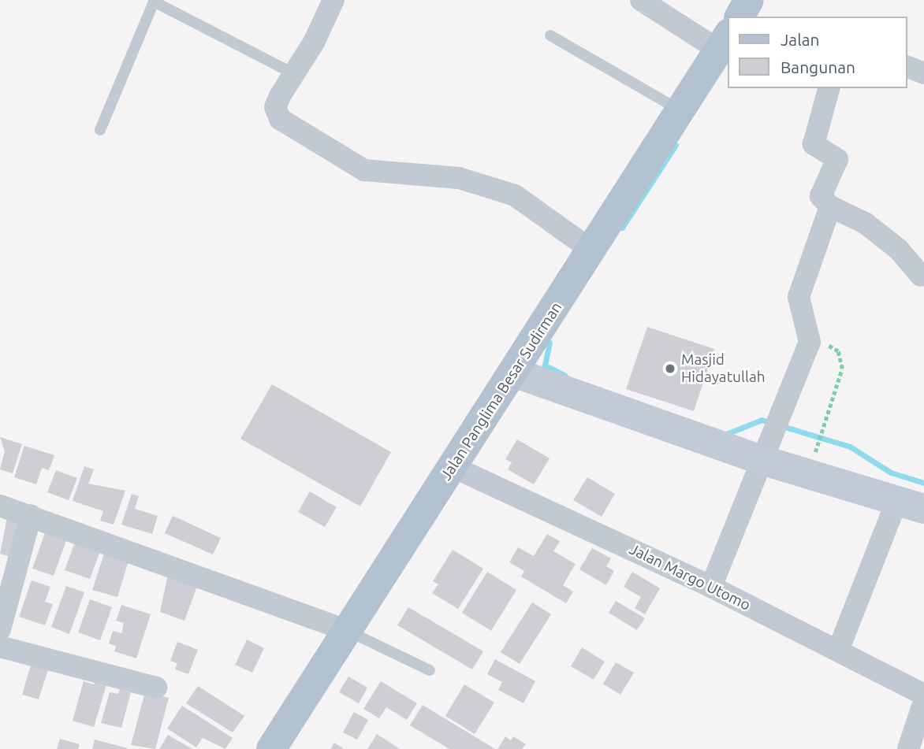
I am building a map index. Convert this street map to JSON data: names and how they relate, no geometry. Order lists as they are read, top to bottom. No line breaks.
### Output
{"streets":{"main road":["Jalan Panglima Besar Sudirman"],"street":["Jalan Margo Utomo"]},"crossings":[["Jalan Panglima Besar Sudirman","Jalan Margo Utomo"]],"places":["Masjid Hidayatullah"],"legend":["Jalan","Bangunan"]}
